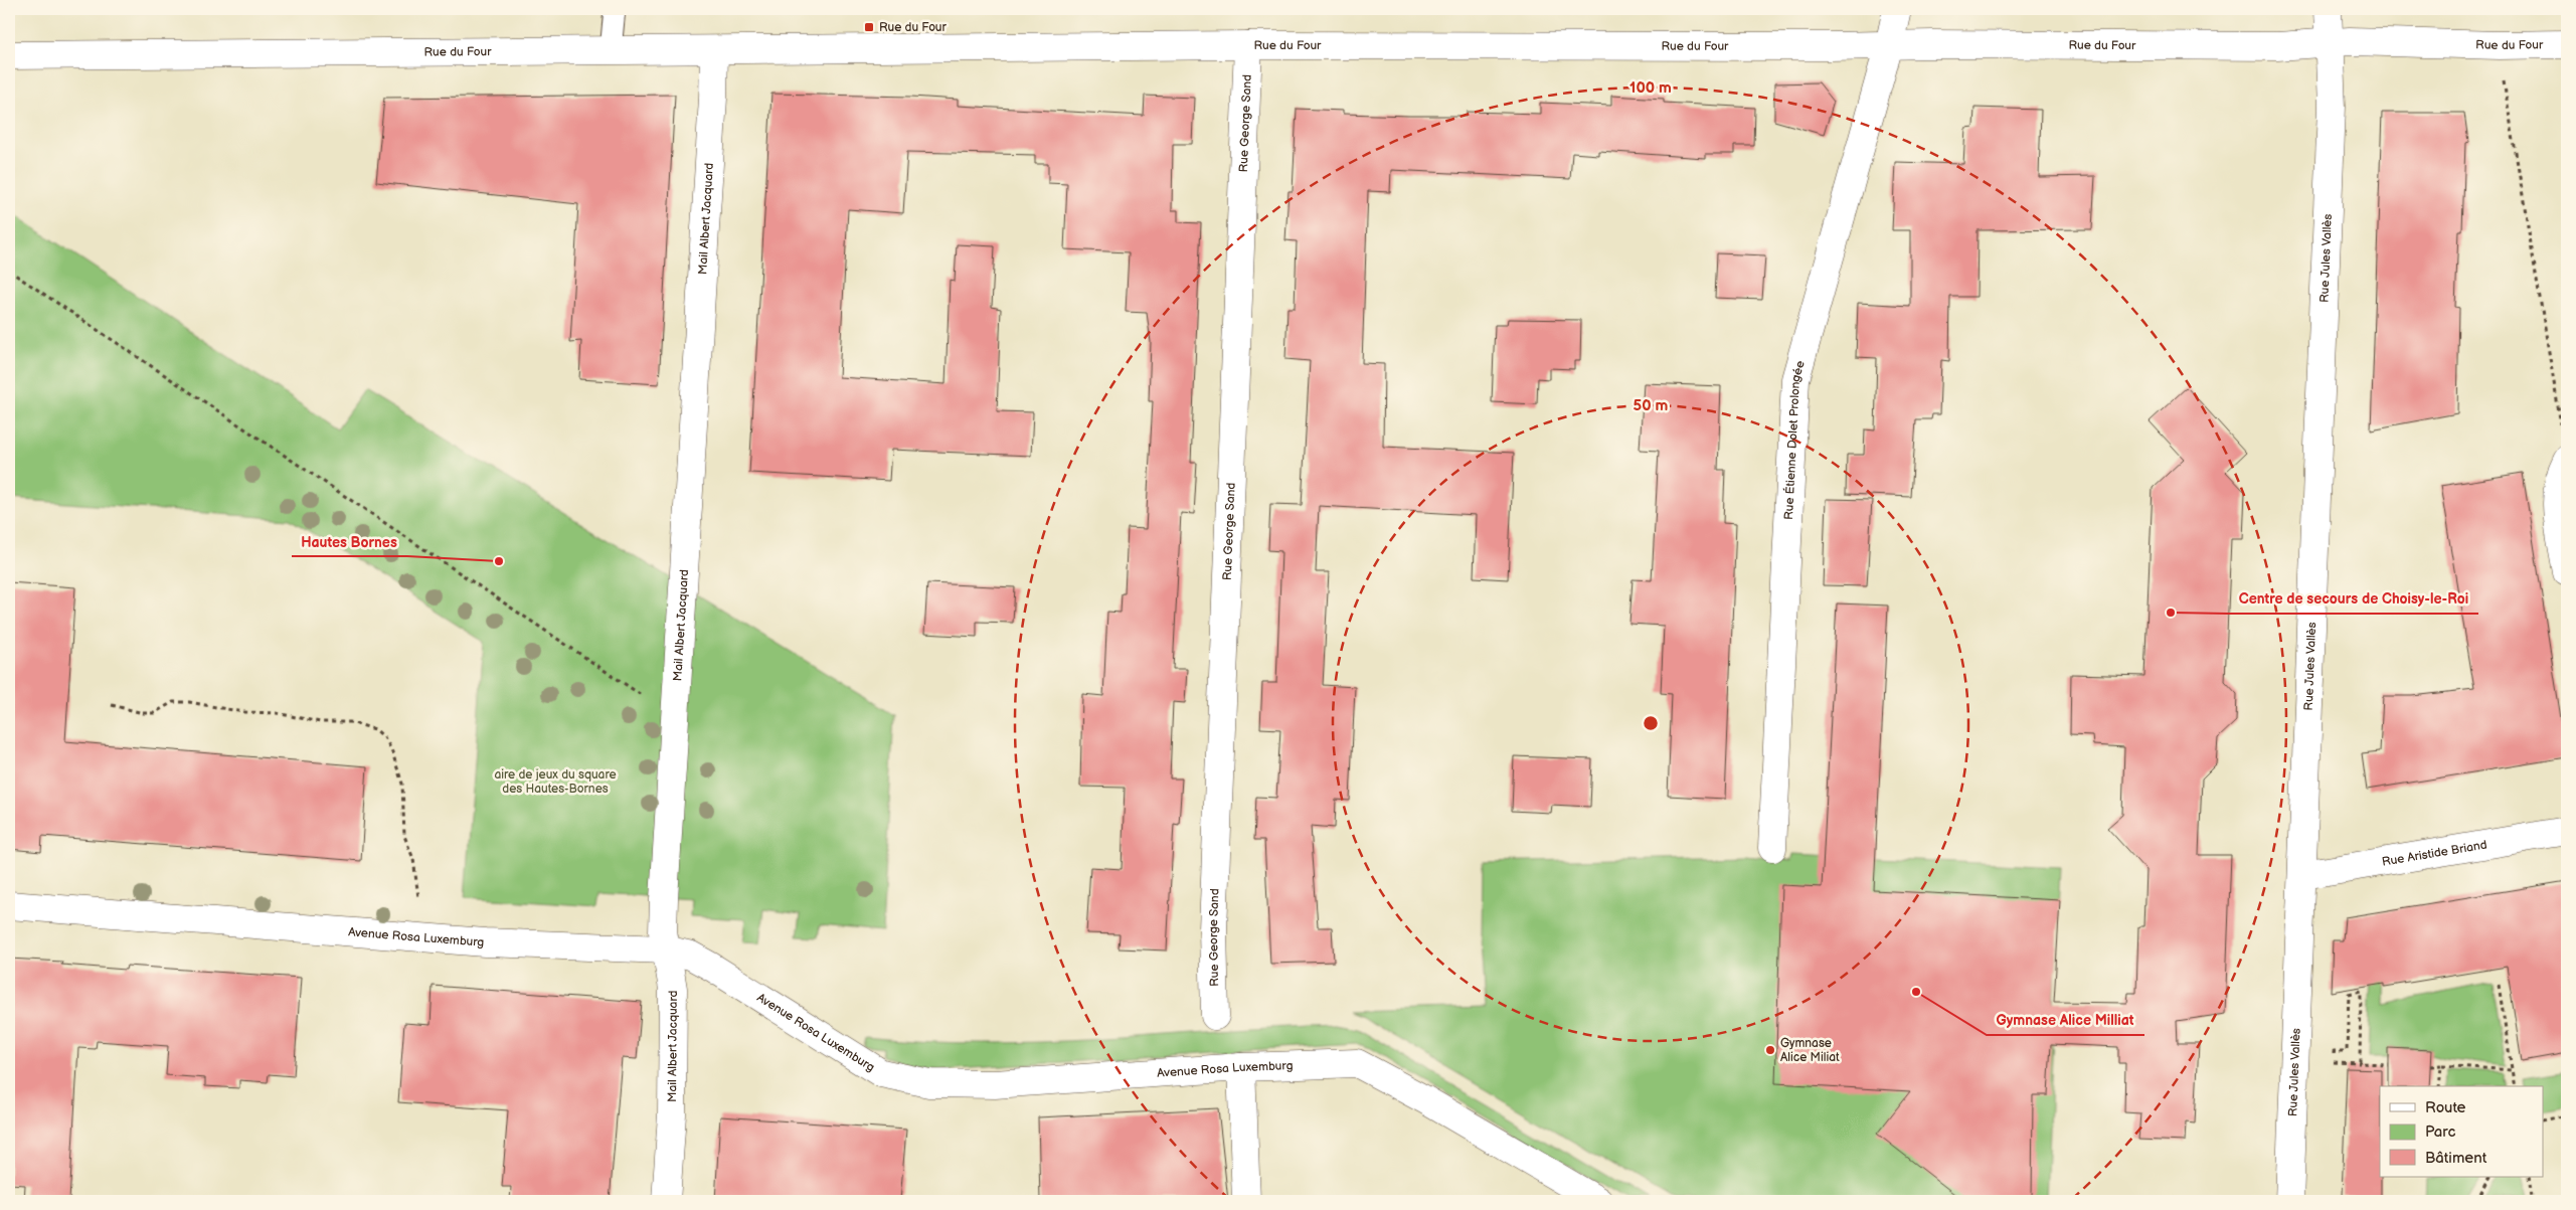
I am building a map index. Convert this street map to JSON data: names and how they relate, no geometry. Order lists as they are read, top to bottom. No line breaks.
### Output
{"streets":{"street":["Rue du Four","Rue George Sand","Mail Albert Jacquard","Rue Jules Vallès","Rue Étienne Dolet Prolongée","Rue Aristide Briand","Avenue Rosa Luxemburg"]},"crossings":[["Rue du Four","Rue George Sand"],["Rue du Four","Mail Albert Jacquard"],["Rue du Four","Rue Jules Vallès"],["Rue du Four","Rue Étienne Dolet Prolongée"],["Mail Albert Jacquard","Avenue Rosa Luxemburg"],["Rue Jules Vallès","Rue Aristide Briand"]],"parks":["aire de jeux du square des Hautes-Bornes"],"places":{"transit":["Rue du Four"],"other":["Hautes Bornes","Centre de secours de Choisy-le-Roi","Gymnase Alice Milliat","Gymnase Alice Miliat"]},"legend":["Route","Parc","Bâtiment"],"rings":["100 m","50 m"]}
